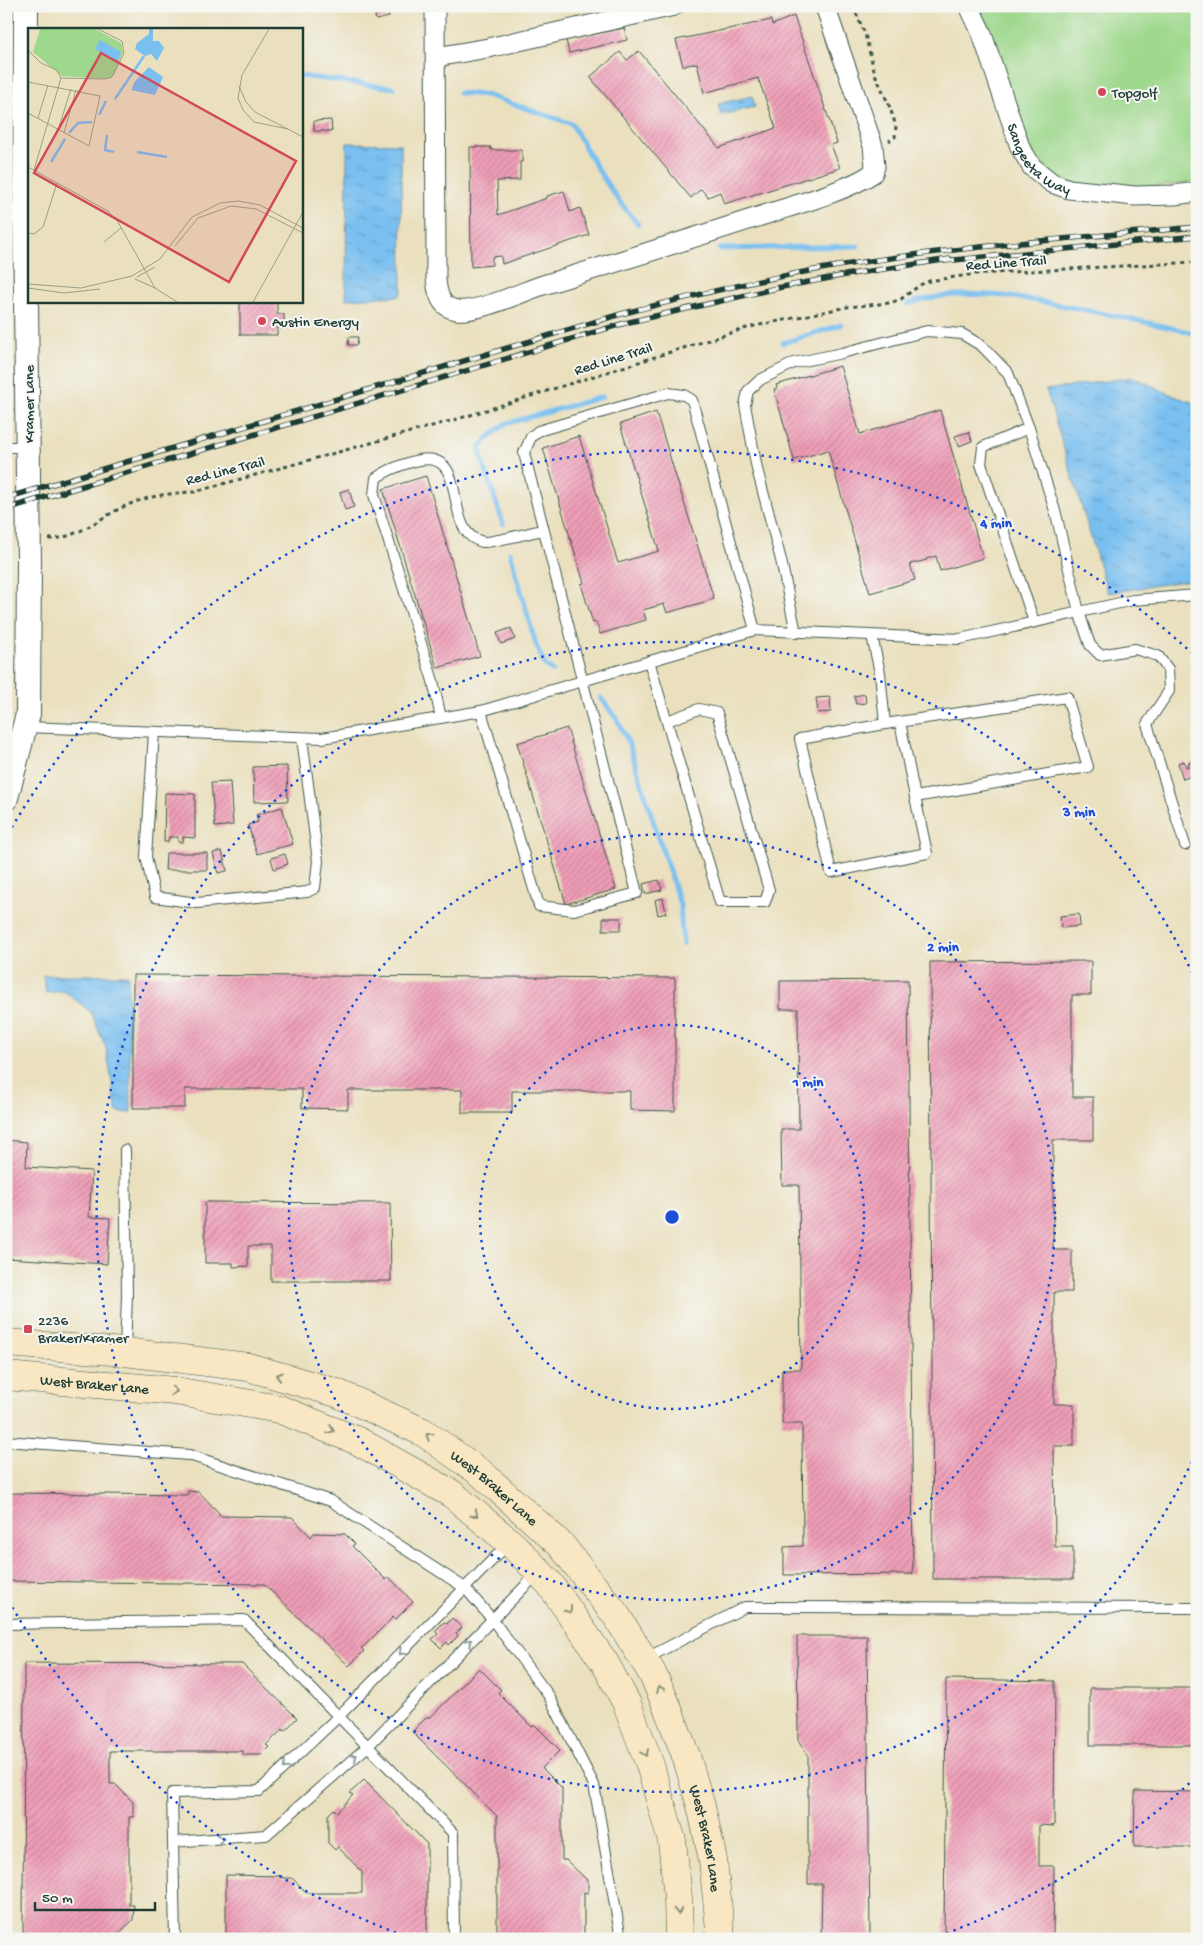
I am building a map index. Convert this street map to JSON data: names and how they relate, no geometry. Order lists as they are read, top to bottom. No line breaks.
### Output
{"streets":{"main road":["West Braker Lane"],"street":["Sangeeta Way","Kramer Lane"],"path":["Red Line Trail"]},"places":{"other":["Topgolf","Austin Energy"],"transit":["2236 Braker/Kramer"]},"scale_bar":"50 m","rings":["4 min","3 min","2 min","1 min"]}
